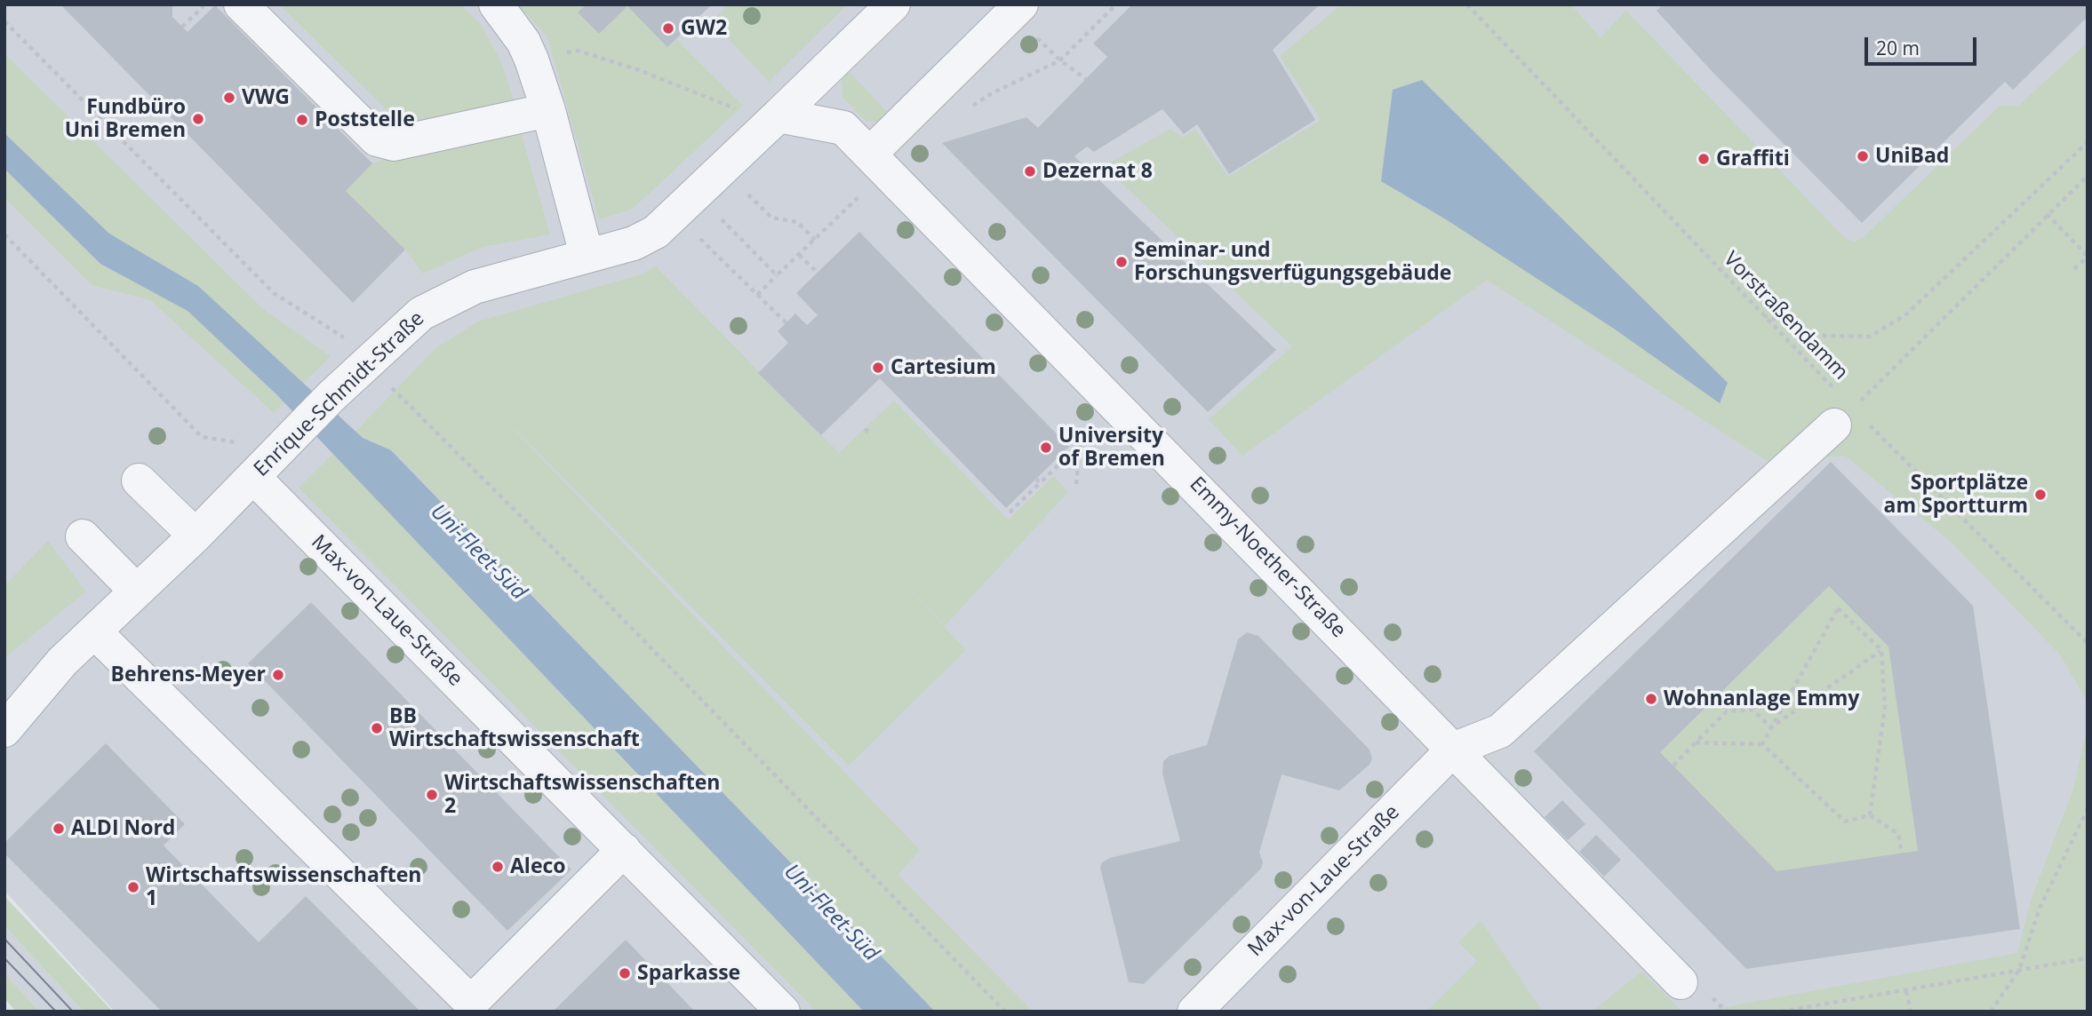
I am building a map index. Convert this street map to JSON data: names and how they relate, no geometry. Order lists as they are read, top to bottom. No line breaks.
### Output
{"streets":{"street":["Enrique-Schmidt-Straße","Emmy-Noether-Straße","Max-von-Laue-Straße"],"path":["Vorstraßendamm"]},"crossings":[["Enrique-Schmidt-Straße","Max-von-Laue-Straße"],["Emmy-Noether-Straße","Max-von-Laue-Straße"]],"water":["Uni-Fleet-Süd"],"places":["GW2","VWG","Fundbüro Uni Bremen","Poststelle","UniBad","Graffiti","Dezernat 8","Seminar- und Forschungsverfügungsgebäude","Cartesium","University of Bremen","Sportplätze am Sportturm","Behrens-Meyer","Wohnanlage Emmy","BB Wirtschaftswissenschaft","Wirtschaftswissenschaften 2","ALDI Nord","Aleco","Wirtschaftswissenschaften 1","Sparkasse"],"scale_bar":"20 m"}
